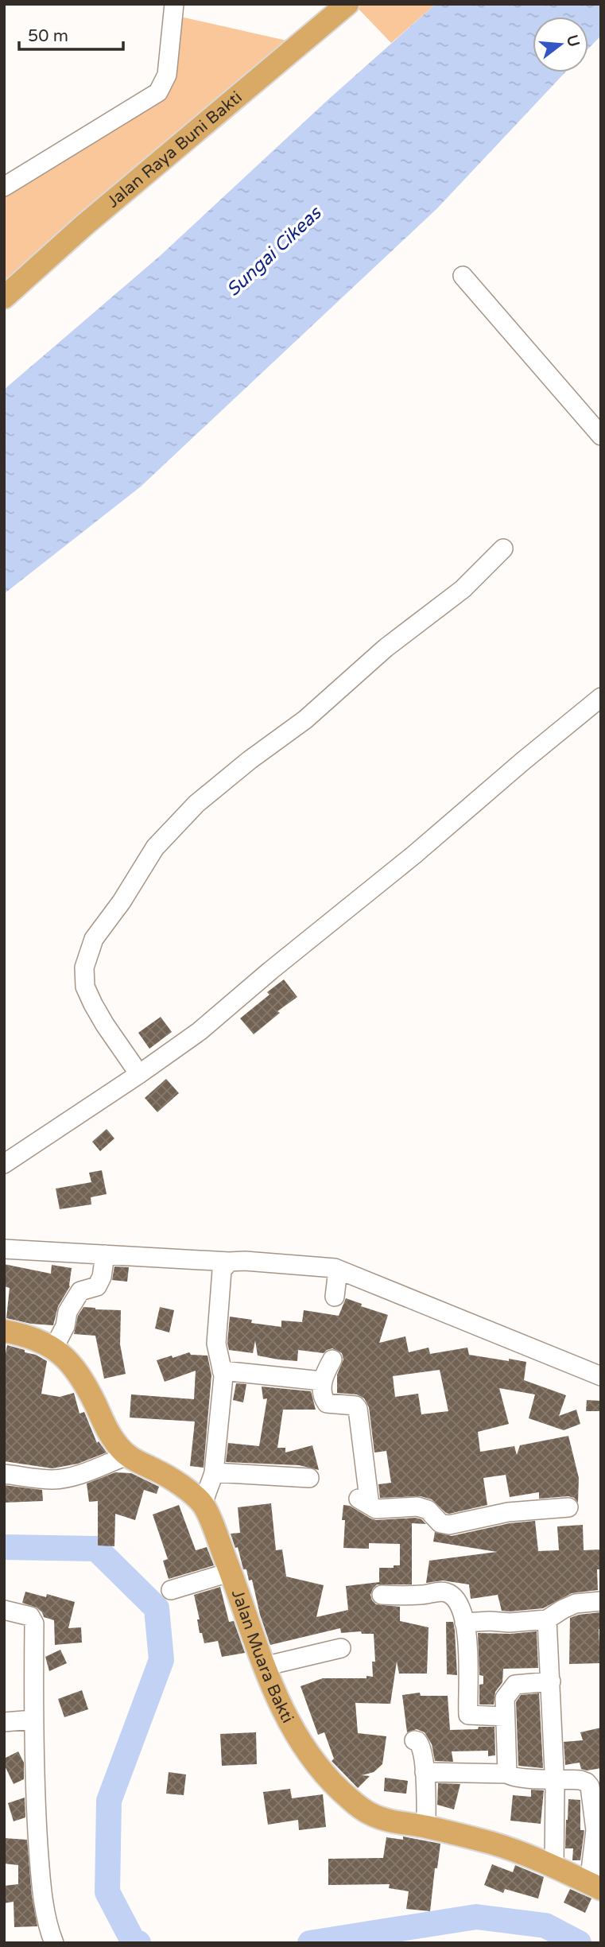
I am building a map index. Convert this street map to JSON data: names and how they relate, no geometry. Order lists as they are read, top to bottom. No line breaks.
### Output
{"streets":{"main road":["Jalan Raya Buni Bakti","Jalan Muara Bakti"]},"water":["Sungai Cikeas"],"scale_bar":"50 m","north":"right"}
